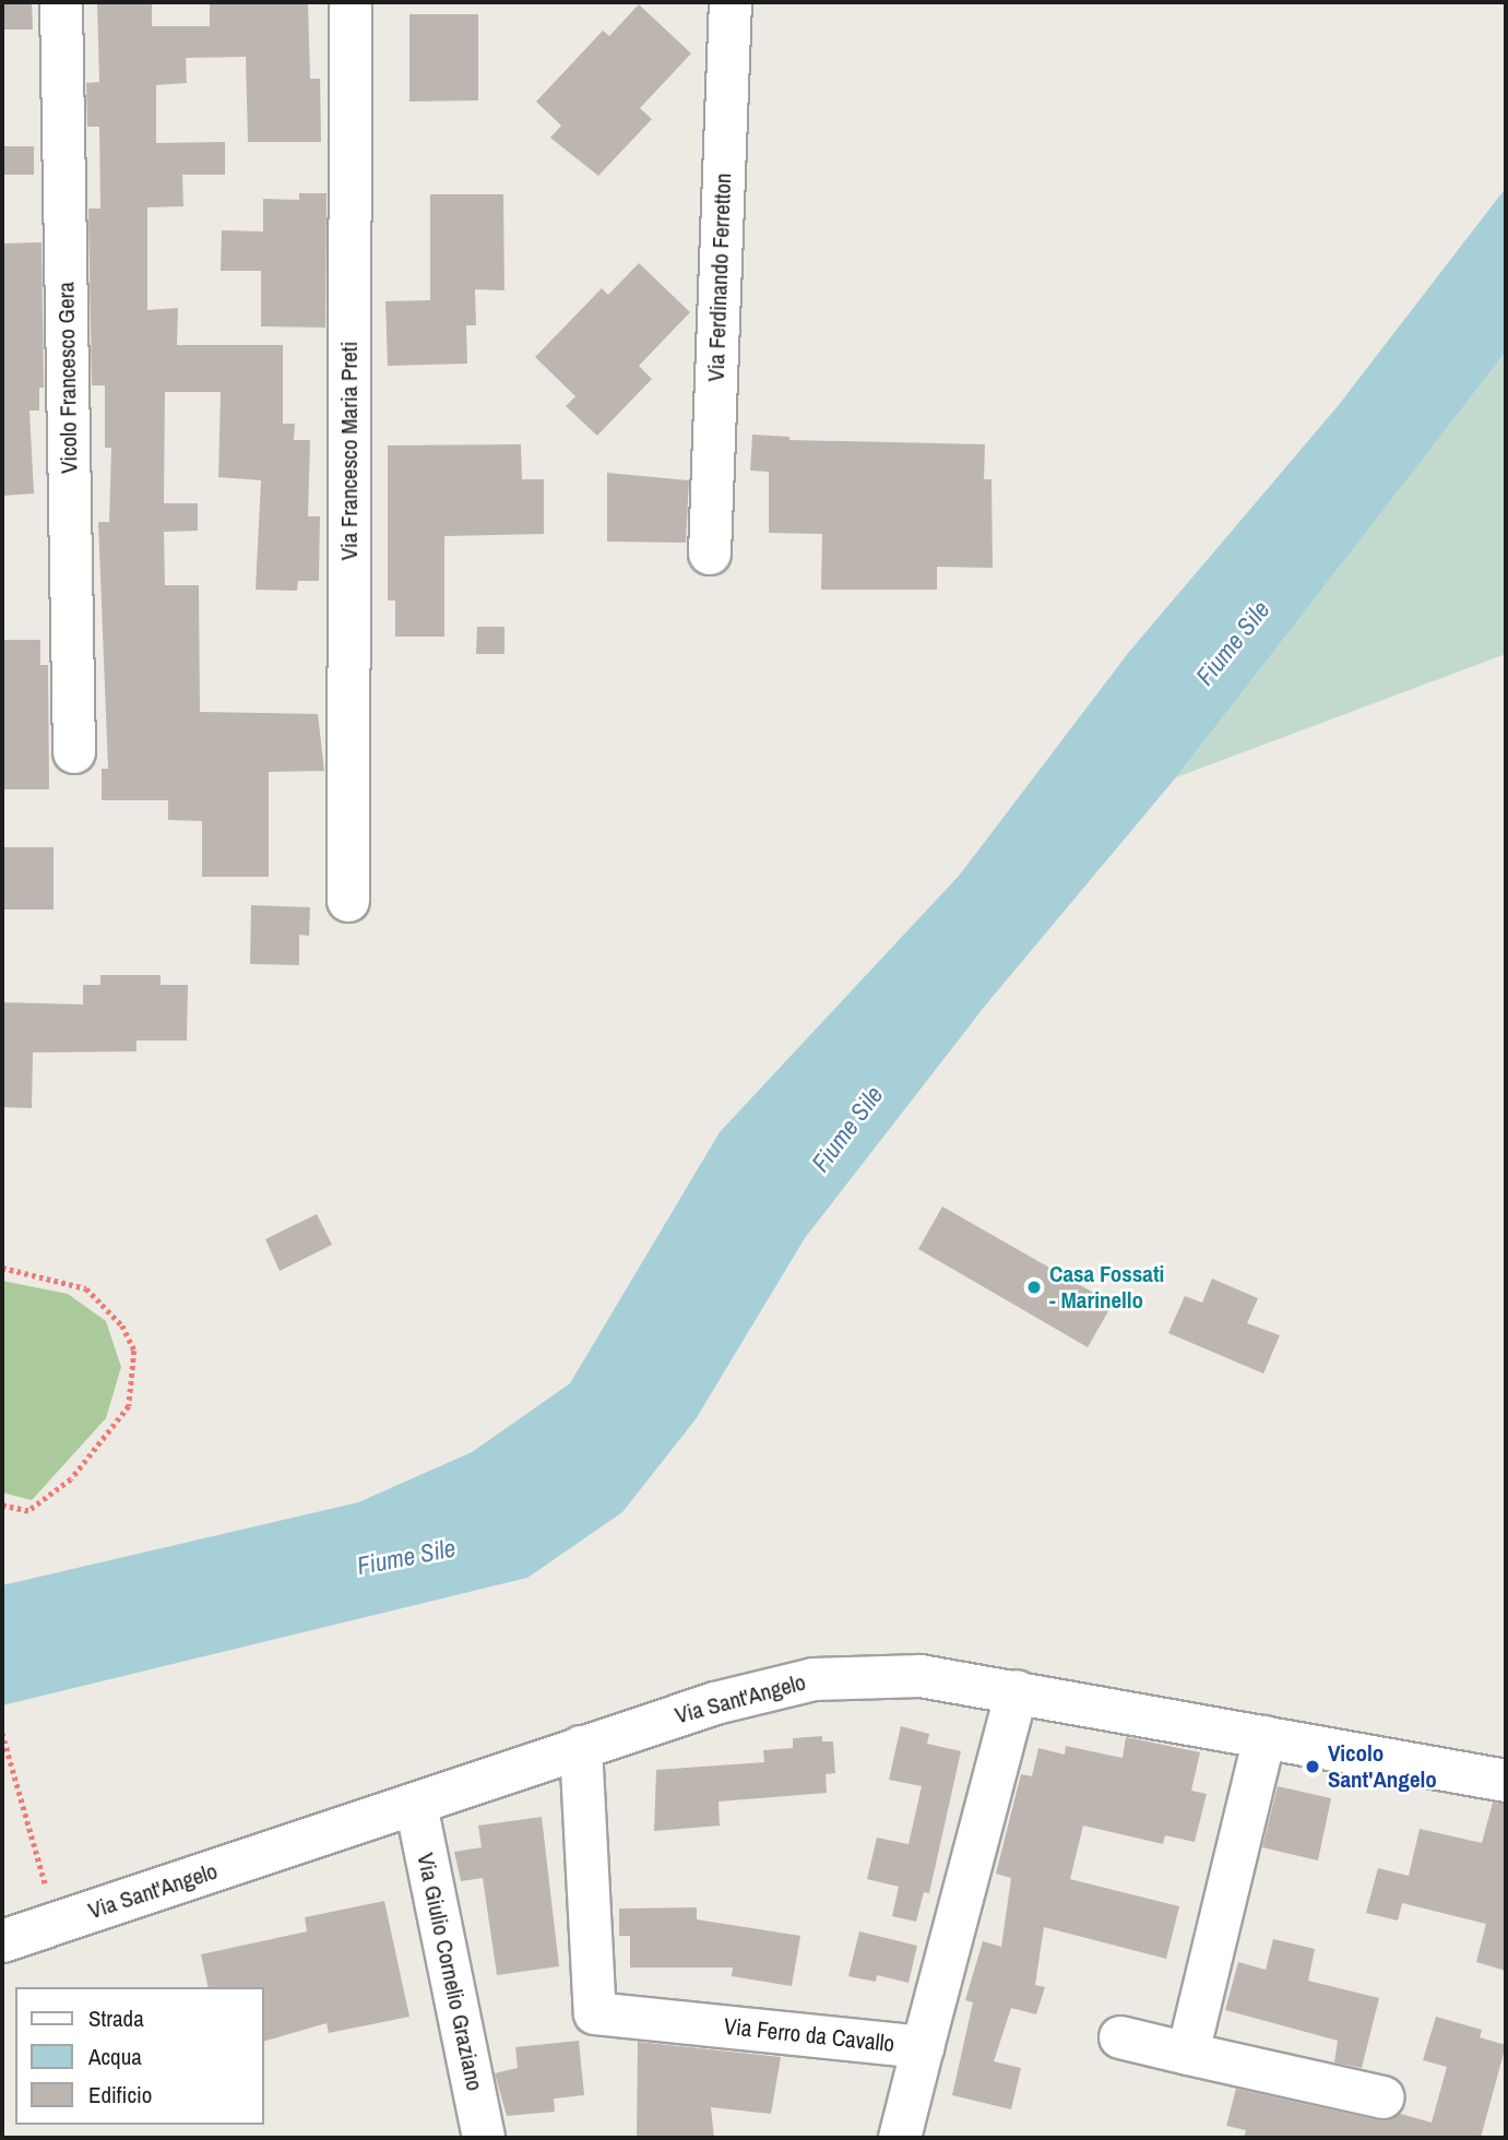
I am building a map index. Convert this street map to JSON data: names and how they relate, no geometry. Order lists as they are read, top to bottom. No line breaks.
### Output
{"streets":{"street":["Via Ferdinando Ferretton","Vicolo Francesco Gera","Via Francesco Maria Preti","Via Sant'Angelo","Via Giulio Cornelio Graziano","Via Ferro da Cavallo"]},"crossings":[["Via Sant'Angelo","Via Giulio Cornelio Graziano"],["Via Sant'Angelo","Via Ferro da Cavallo"]],"water":["Fiume Sile"],"places":["Casa Fossati - Marinello","Vicolo Sant'Angelo"],"legend":["Strada","Acqua","Edificio"]}
